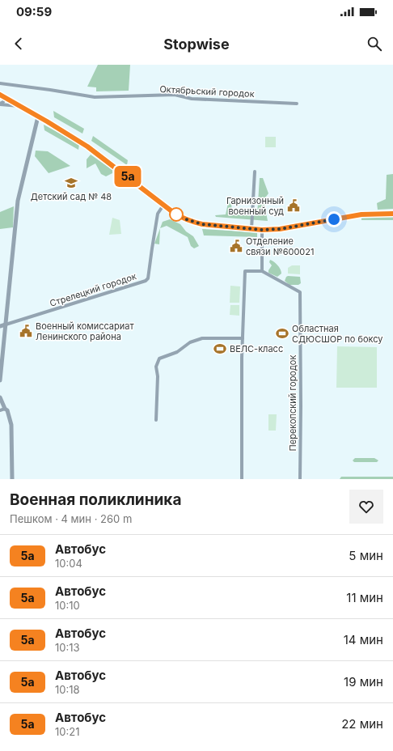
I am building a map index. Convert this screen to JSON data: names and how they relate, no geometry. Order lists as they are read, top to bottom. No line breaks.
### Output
{"streets":{"street":["Октябрьский городок","Стрелецкий городок","Перекопский городок"]},"places":{"school or university":["Детский сад № 48"],"public building":["Гарнизонный военный суд","Отделение связи №600021","Военный комиссариат Ленинского района"],"sports":["Областная СДЮСШОР по боксу","ВЕЛС-класс"]},"lines":["bus line 5а"],"page":{"status":"09:59","header":"Stopwise","on_map":"5а","heading":["Военная поликлиника","Пешком · 4 мин · 260 m"],"list":[{"mark":"5а","name":"Автобус","note":"10:04","value":"5 мин"},{"mark":"5а","name":"Автобус","note":"10:10","value":"11 мин"},{"mark":"5а","name":"Автобус","note":"10:13","value":"14 мин"},{"mark":"5а","name":"Автобус","note":"10:18","value":"19 мин"},{"mark":"5а","name":"Автобус","note":"10:21","value":"22 мин"}]}}
